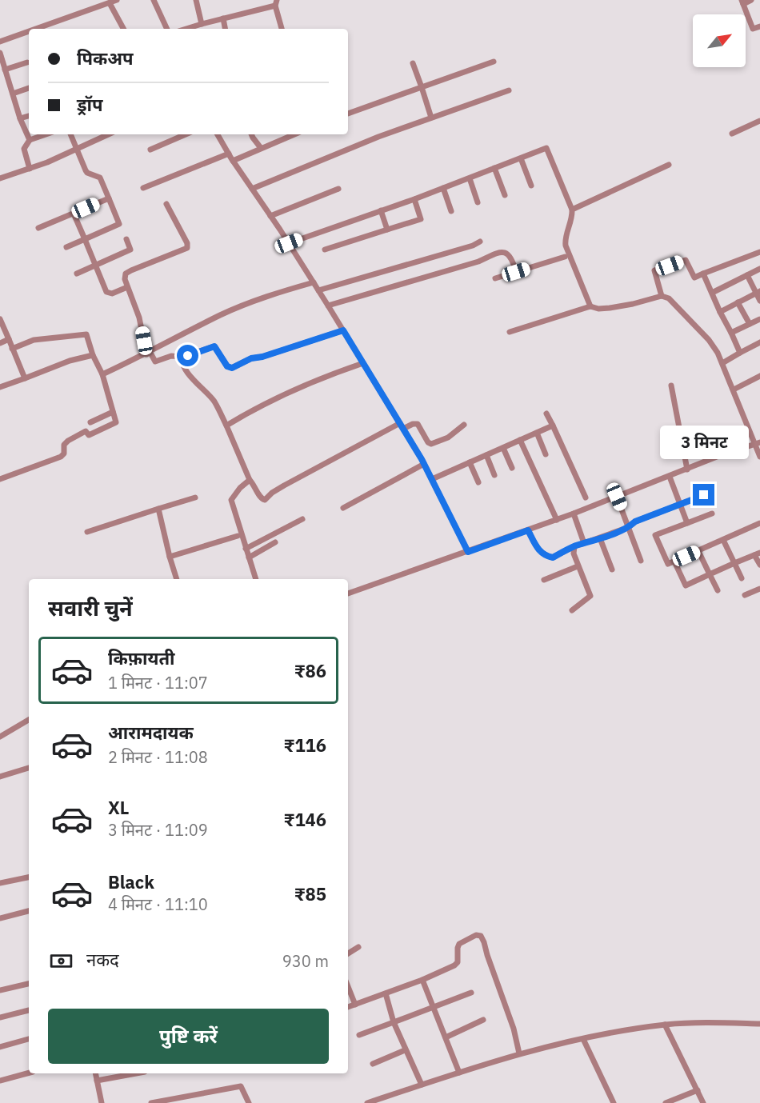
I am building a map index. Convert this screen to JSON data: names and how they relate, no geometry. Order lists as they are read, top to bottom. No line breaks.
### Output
{"north":"top right","page":{"banner":["पिकअप","ड्रॉप"],"bubble":"3 मिनट","heading":"सवारी चुनें","list":[{"name":"किफ़ायती","note":"1 मिनट · 11:07","value":"₹86"},{"name":"आरामदायक","note":"2 मिनट · 11:08","value":"₹116"},{"name":"XL","note":"3 मिनट · 11:09","value":"₹146"},{"name":"Black","note":"4 मिनट · 11:10","value":"₹85"}],"pay":["नकद","930 m"],"buttons":"पुष्टि करें"}}
